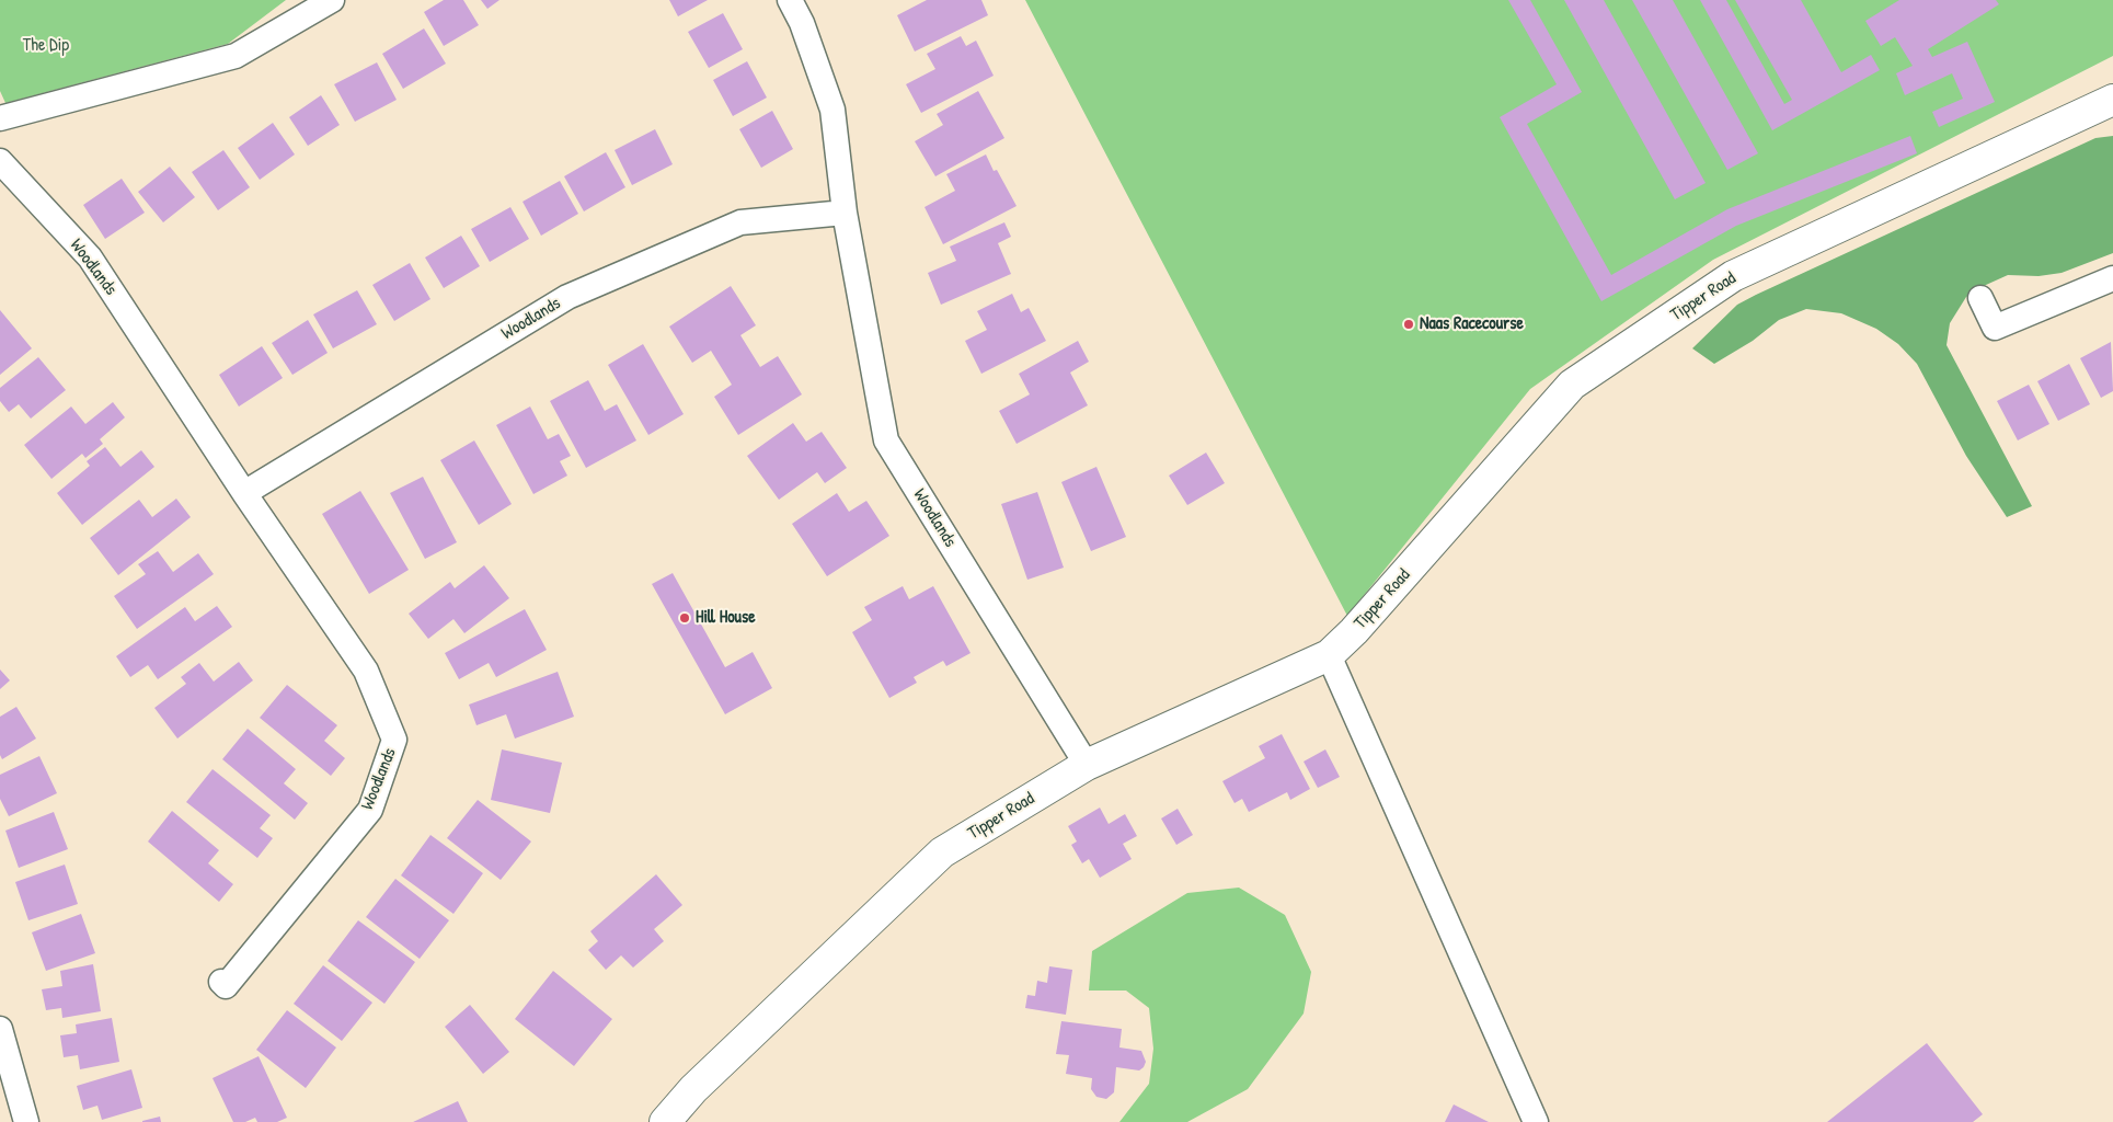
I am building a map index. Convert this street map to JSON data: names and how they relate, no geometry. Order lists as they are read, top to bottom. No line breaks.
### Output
{"streets":{"street":["Woodlands","Tipper Road"]},"crossings":[["Woodlands","Tipper Road"]],"parks":["The Dip"],"places":["Naas Racecourse","Hill House"]}
